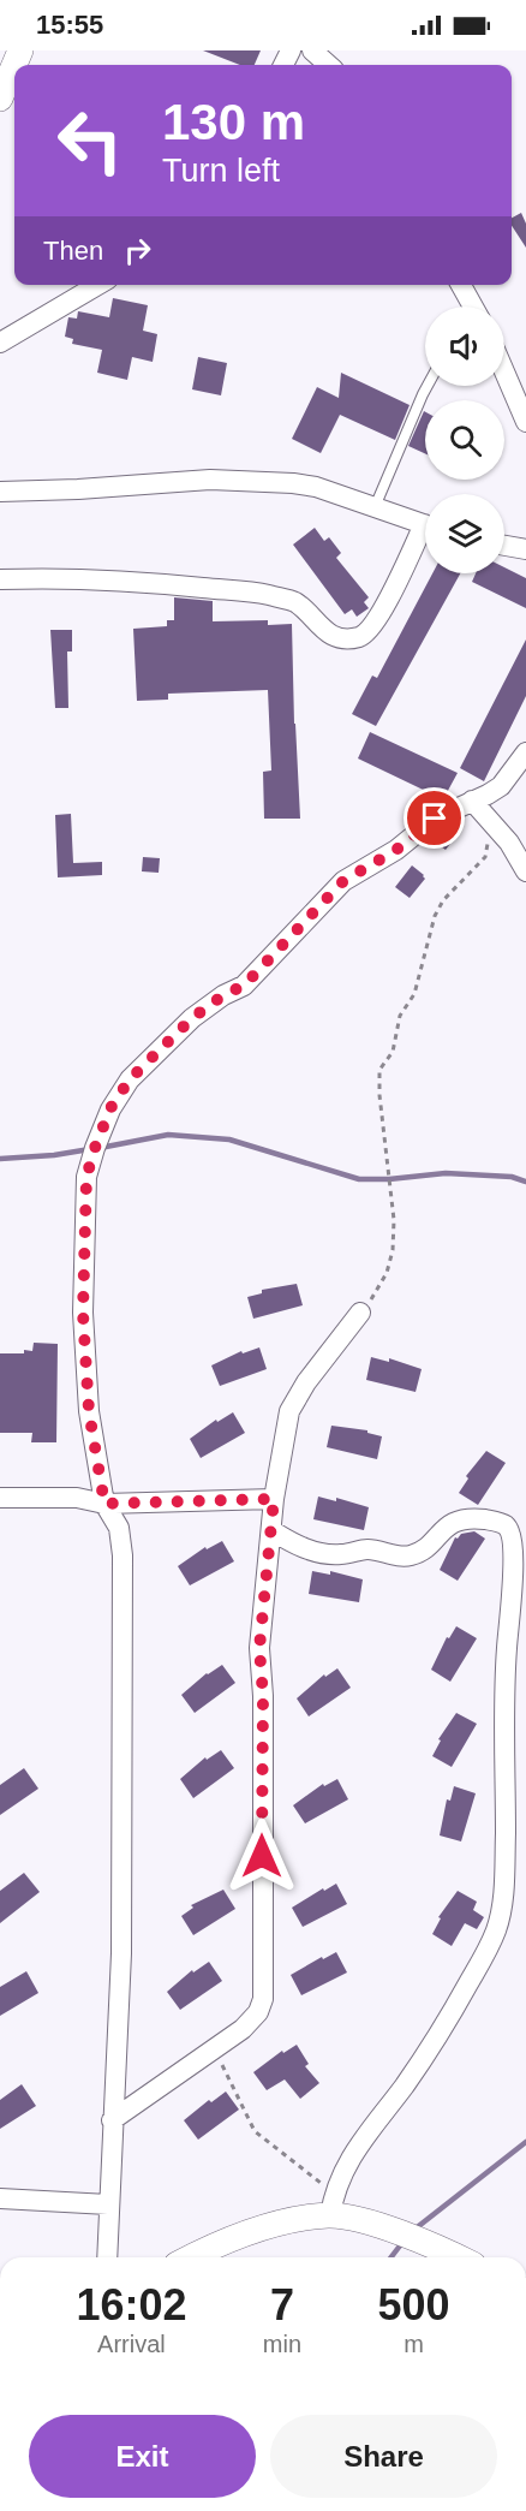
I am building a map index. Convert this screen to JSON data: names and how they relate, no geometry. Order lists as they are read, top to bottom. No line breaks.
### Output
{"page":{"status":"15:55","turn":["130 m","Turn left"],"then":"Then","eta":["16:02","Arrival","7","min","500","m"],"buttons":["Exit","Share"]}}
